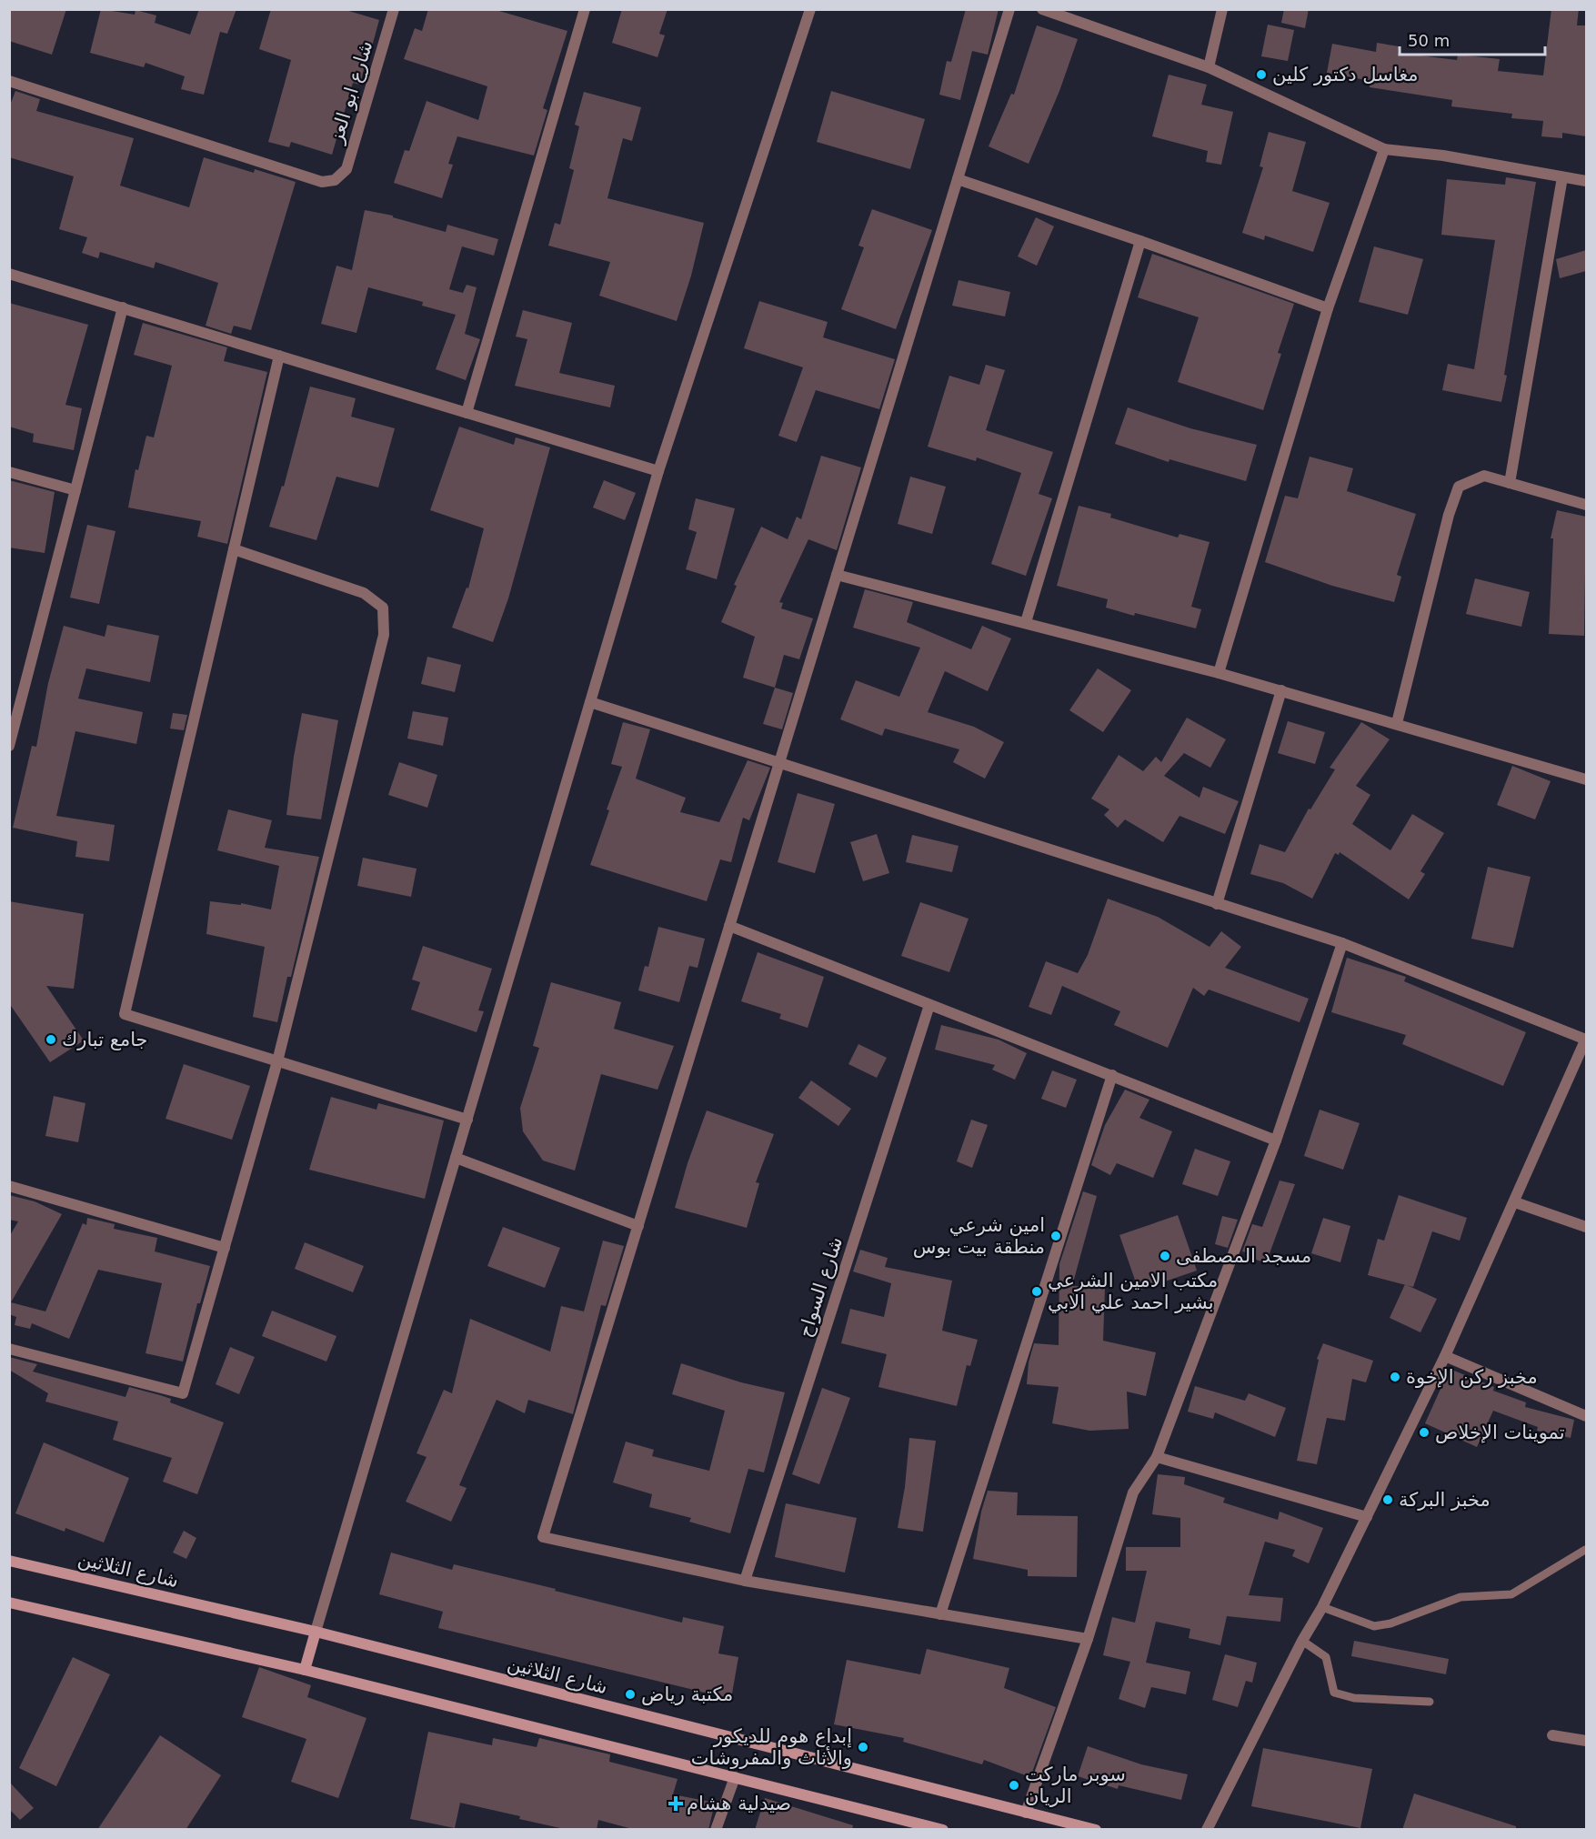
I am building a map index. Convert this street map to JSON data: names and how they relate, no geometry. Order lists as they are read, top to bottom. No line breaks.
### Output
{"streets":{"street":["شارع ابو العز","شارع السواح","شارع الثلاثين"]},"places":{"other":["مغاسل دكتور كلين","جامع تبارك","امين شرعي منطقة بيت بوس","مسجد المصطفى","مكتب الامين الشرعي بشير احمد علي الابي","مخبز ركن الإخوة","تموينات الإخلاص","مخبز البركة","مكتبة رياض","إبداع هوم للديكور والأثاث والمفروشات","سوبر ماركت الريان"],"health":["صيدلية هشام"]},"scale_bar":"50 m"}
